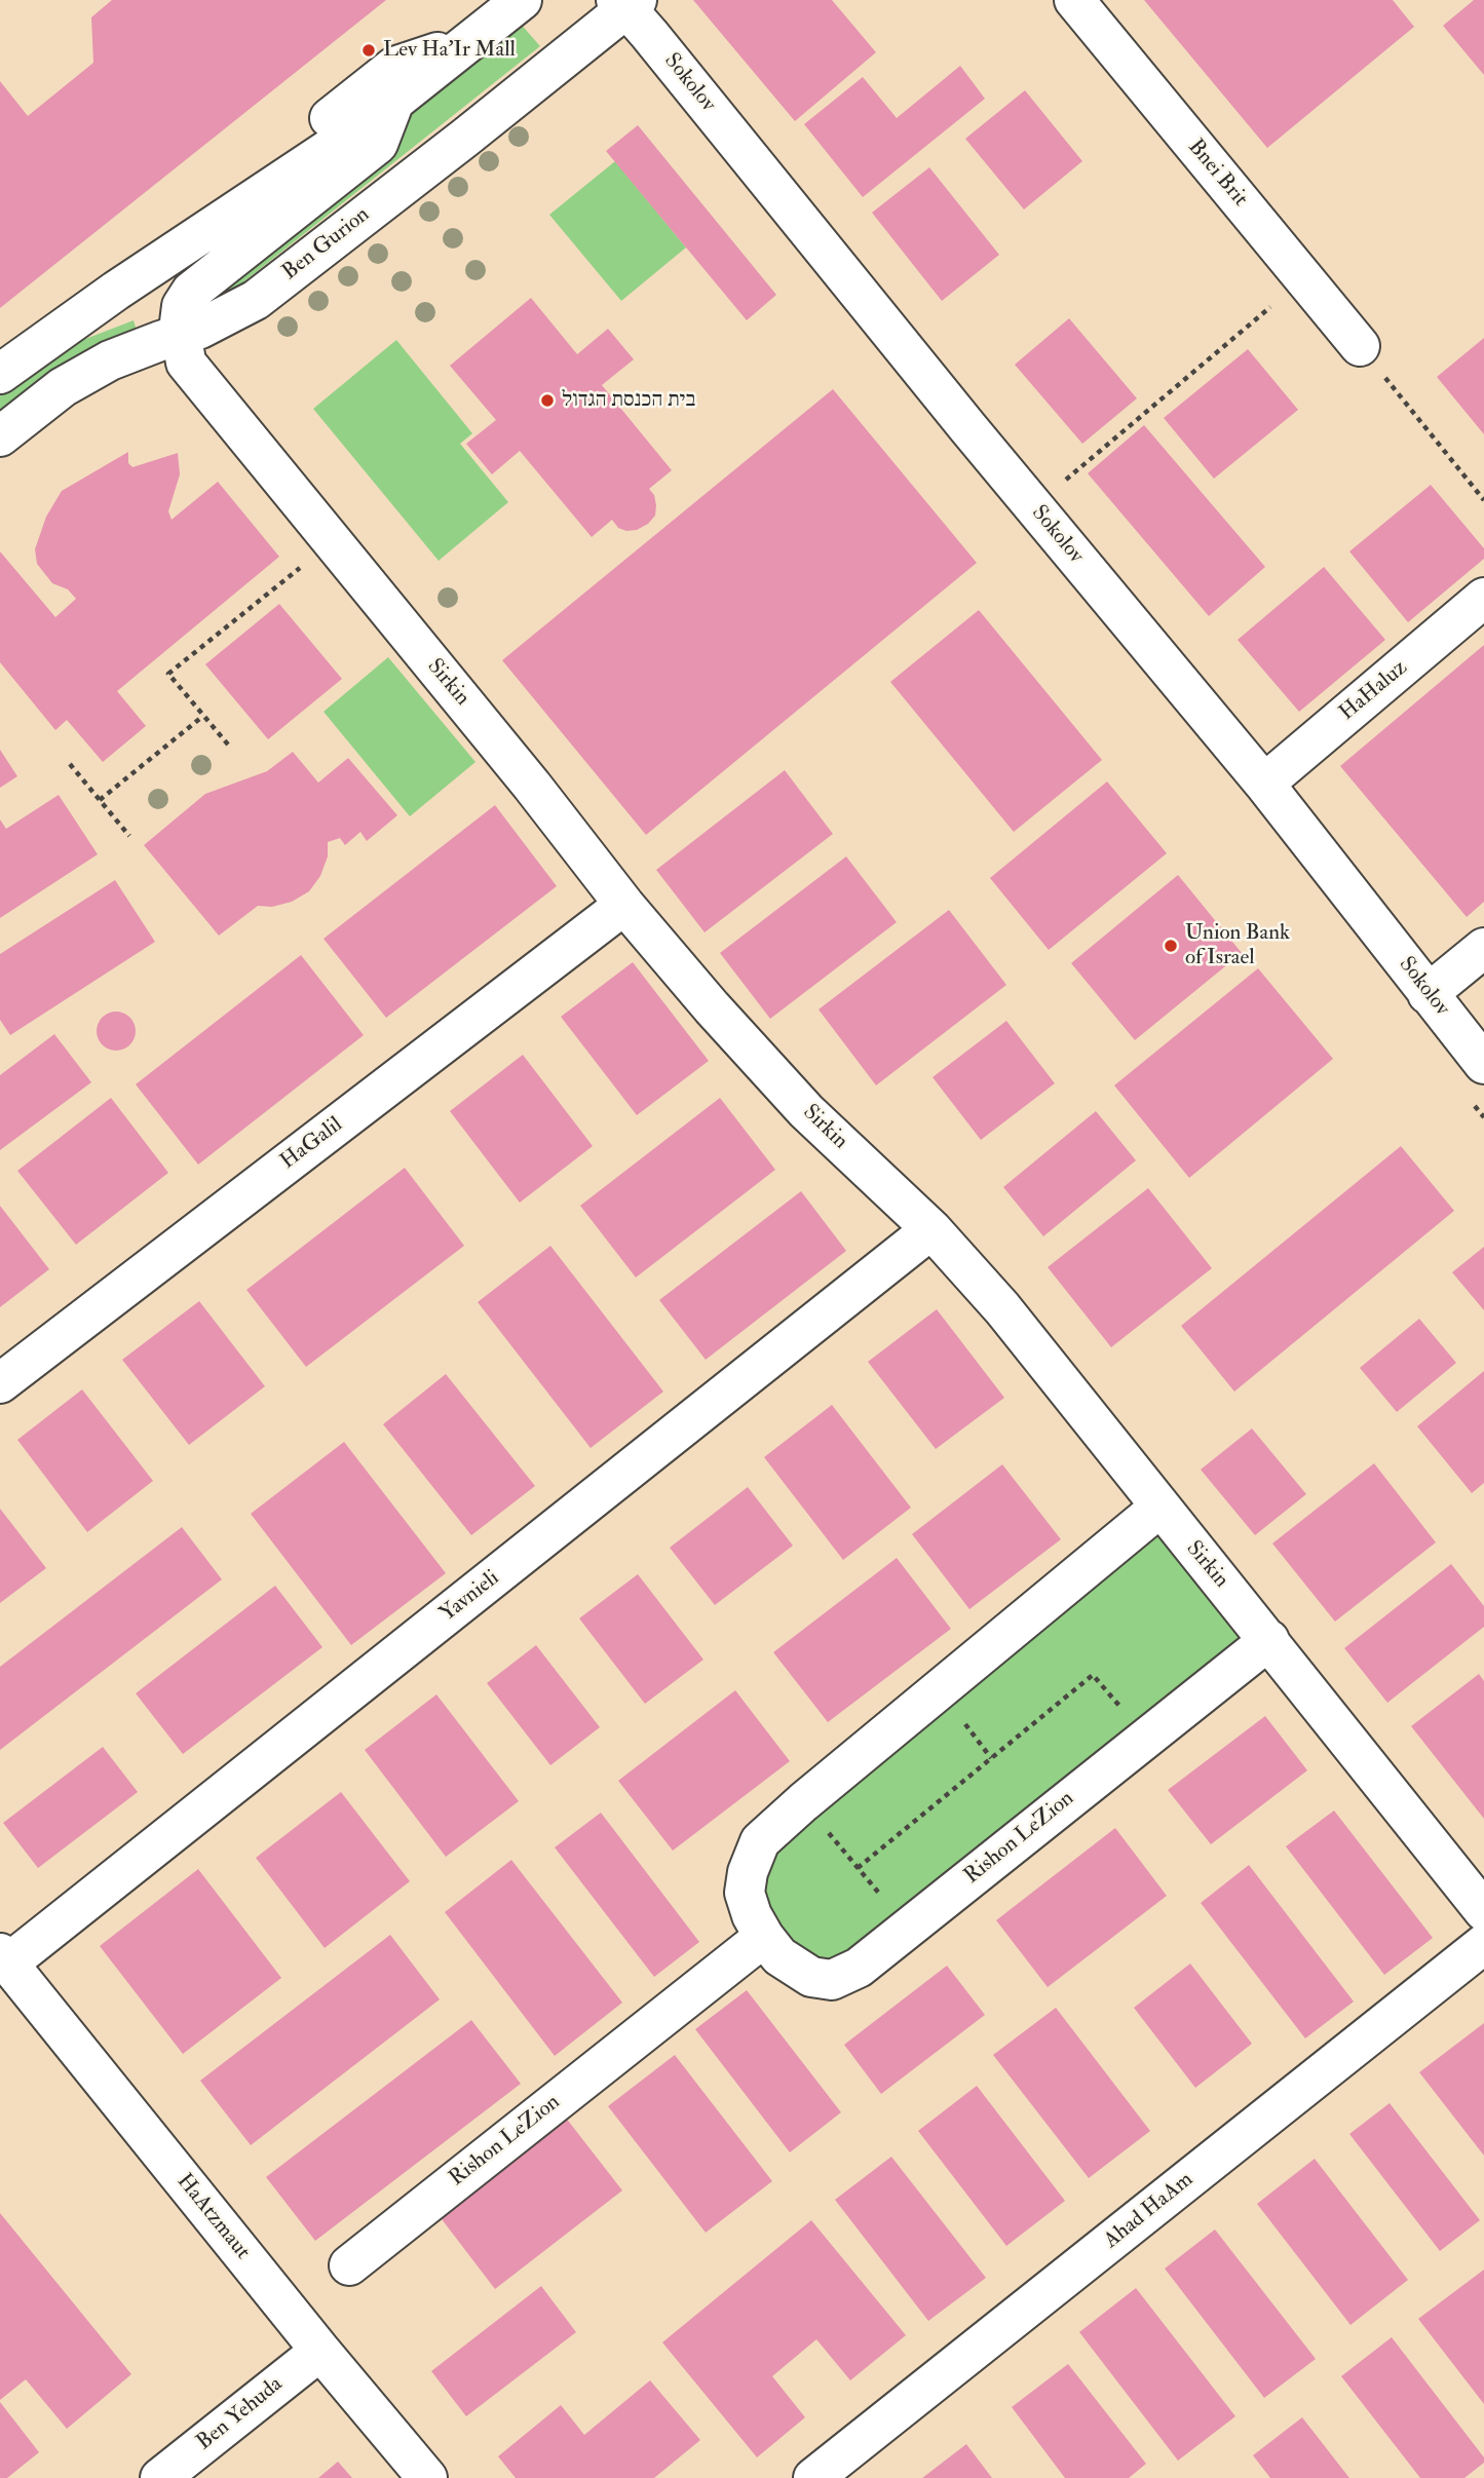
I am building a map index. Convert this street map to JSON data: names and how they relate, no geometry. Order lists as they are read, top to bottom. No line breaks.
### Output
{"streets":{"street":["Sokolov","Bnei Brit","Ben Gurion","Sirkin","HaHaluz","HaGalil","Yavnieli","Rishon LeZion","Ahad HaAm","HaAtzmaut","Ben Yehuda"]},"crossings":[["Sokolov","Ben Gurion"],["Sokolov","HaHaluz"],["Ben Gurion","Sirkin"],["Sirkin","HaGalil"],["Sirkin","Yavnieli"],["Sirkin","Rishon LeZion"],["Yavnieli","HaAtzmaut"],["HaAtzmaut","Ben Yehuda"]],"places":["Lev Ha'Ir Mall","בית הכנסת הגדול","Union Bank of Israel"]}
